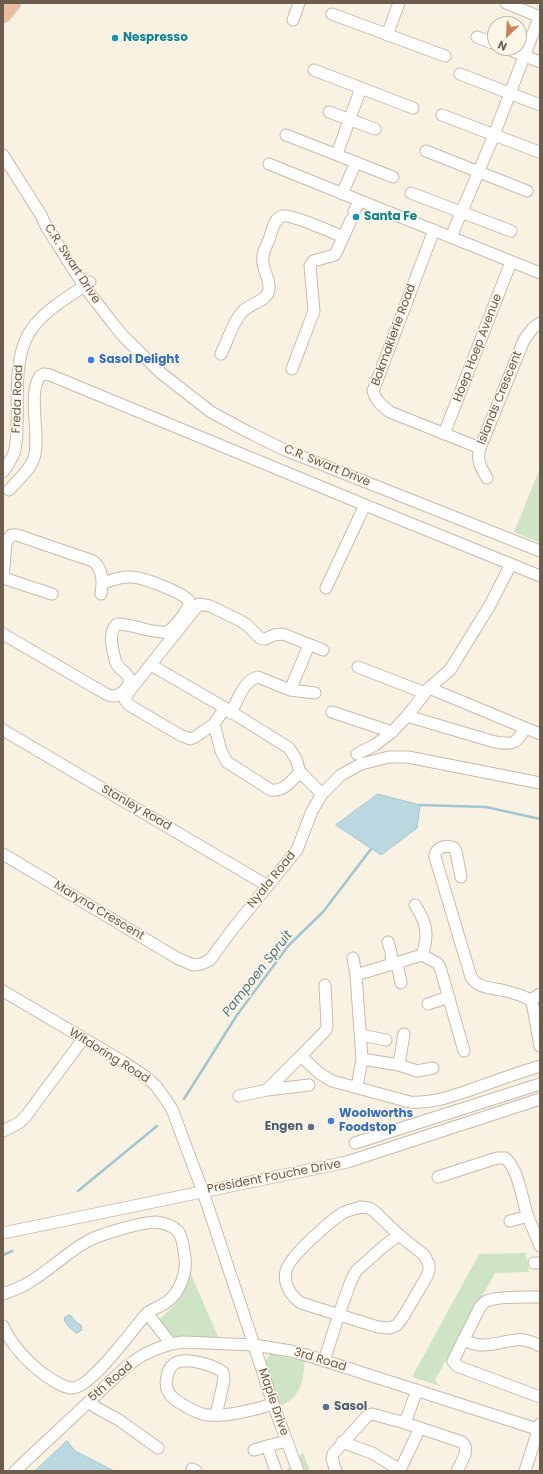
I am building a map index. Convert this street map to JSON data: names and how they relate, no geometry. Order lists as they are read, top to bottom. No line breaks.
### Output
{"streets":{"street":["C.R. Swart Drive","Bokmakierie Road","Hoep Hoep Avenue","Islands Crescent","Freda Road","Stanley Road","Nyala Road","Maryna Crescent","Witdoring Road","President Fouche Drive","3rd Road","5th Road","Maple Drive"]},"crossings":[["C.R. Swart Drive","Freda Road"],["Bokmakierie Road","Hoep Hoep Avenue"],["Bokmakierie Road","Islands Crescent"],["Stanley Road","Nyala Road"],["Nyala Road","Maryna Crescent"],["Witdoring Road","President Fouche Drive"],["3rd Road","5th Road"],["3rd Road","Maple Drive"],["5th Road","Maple Drive"]],"water":["Pampoen Spruit"],"places":["Nespresso","Santa Fe","Sasol Delight","Woolworths Foodstop","Engen","Sasol"],"north":"bottom left"}
